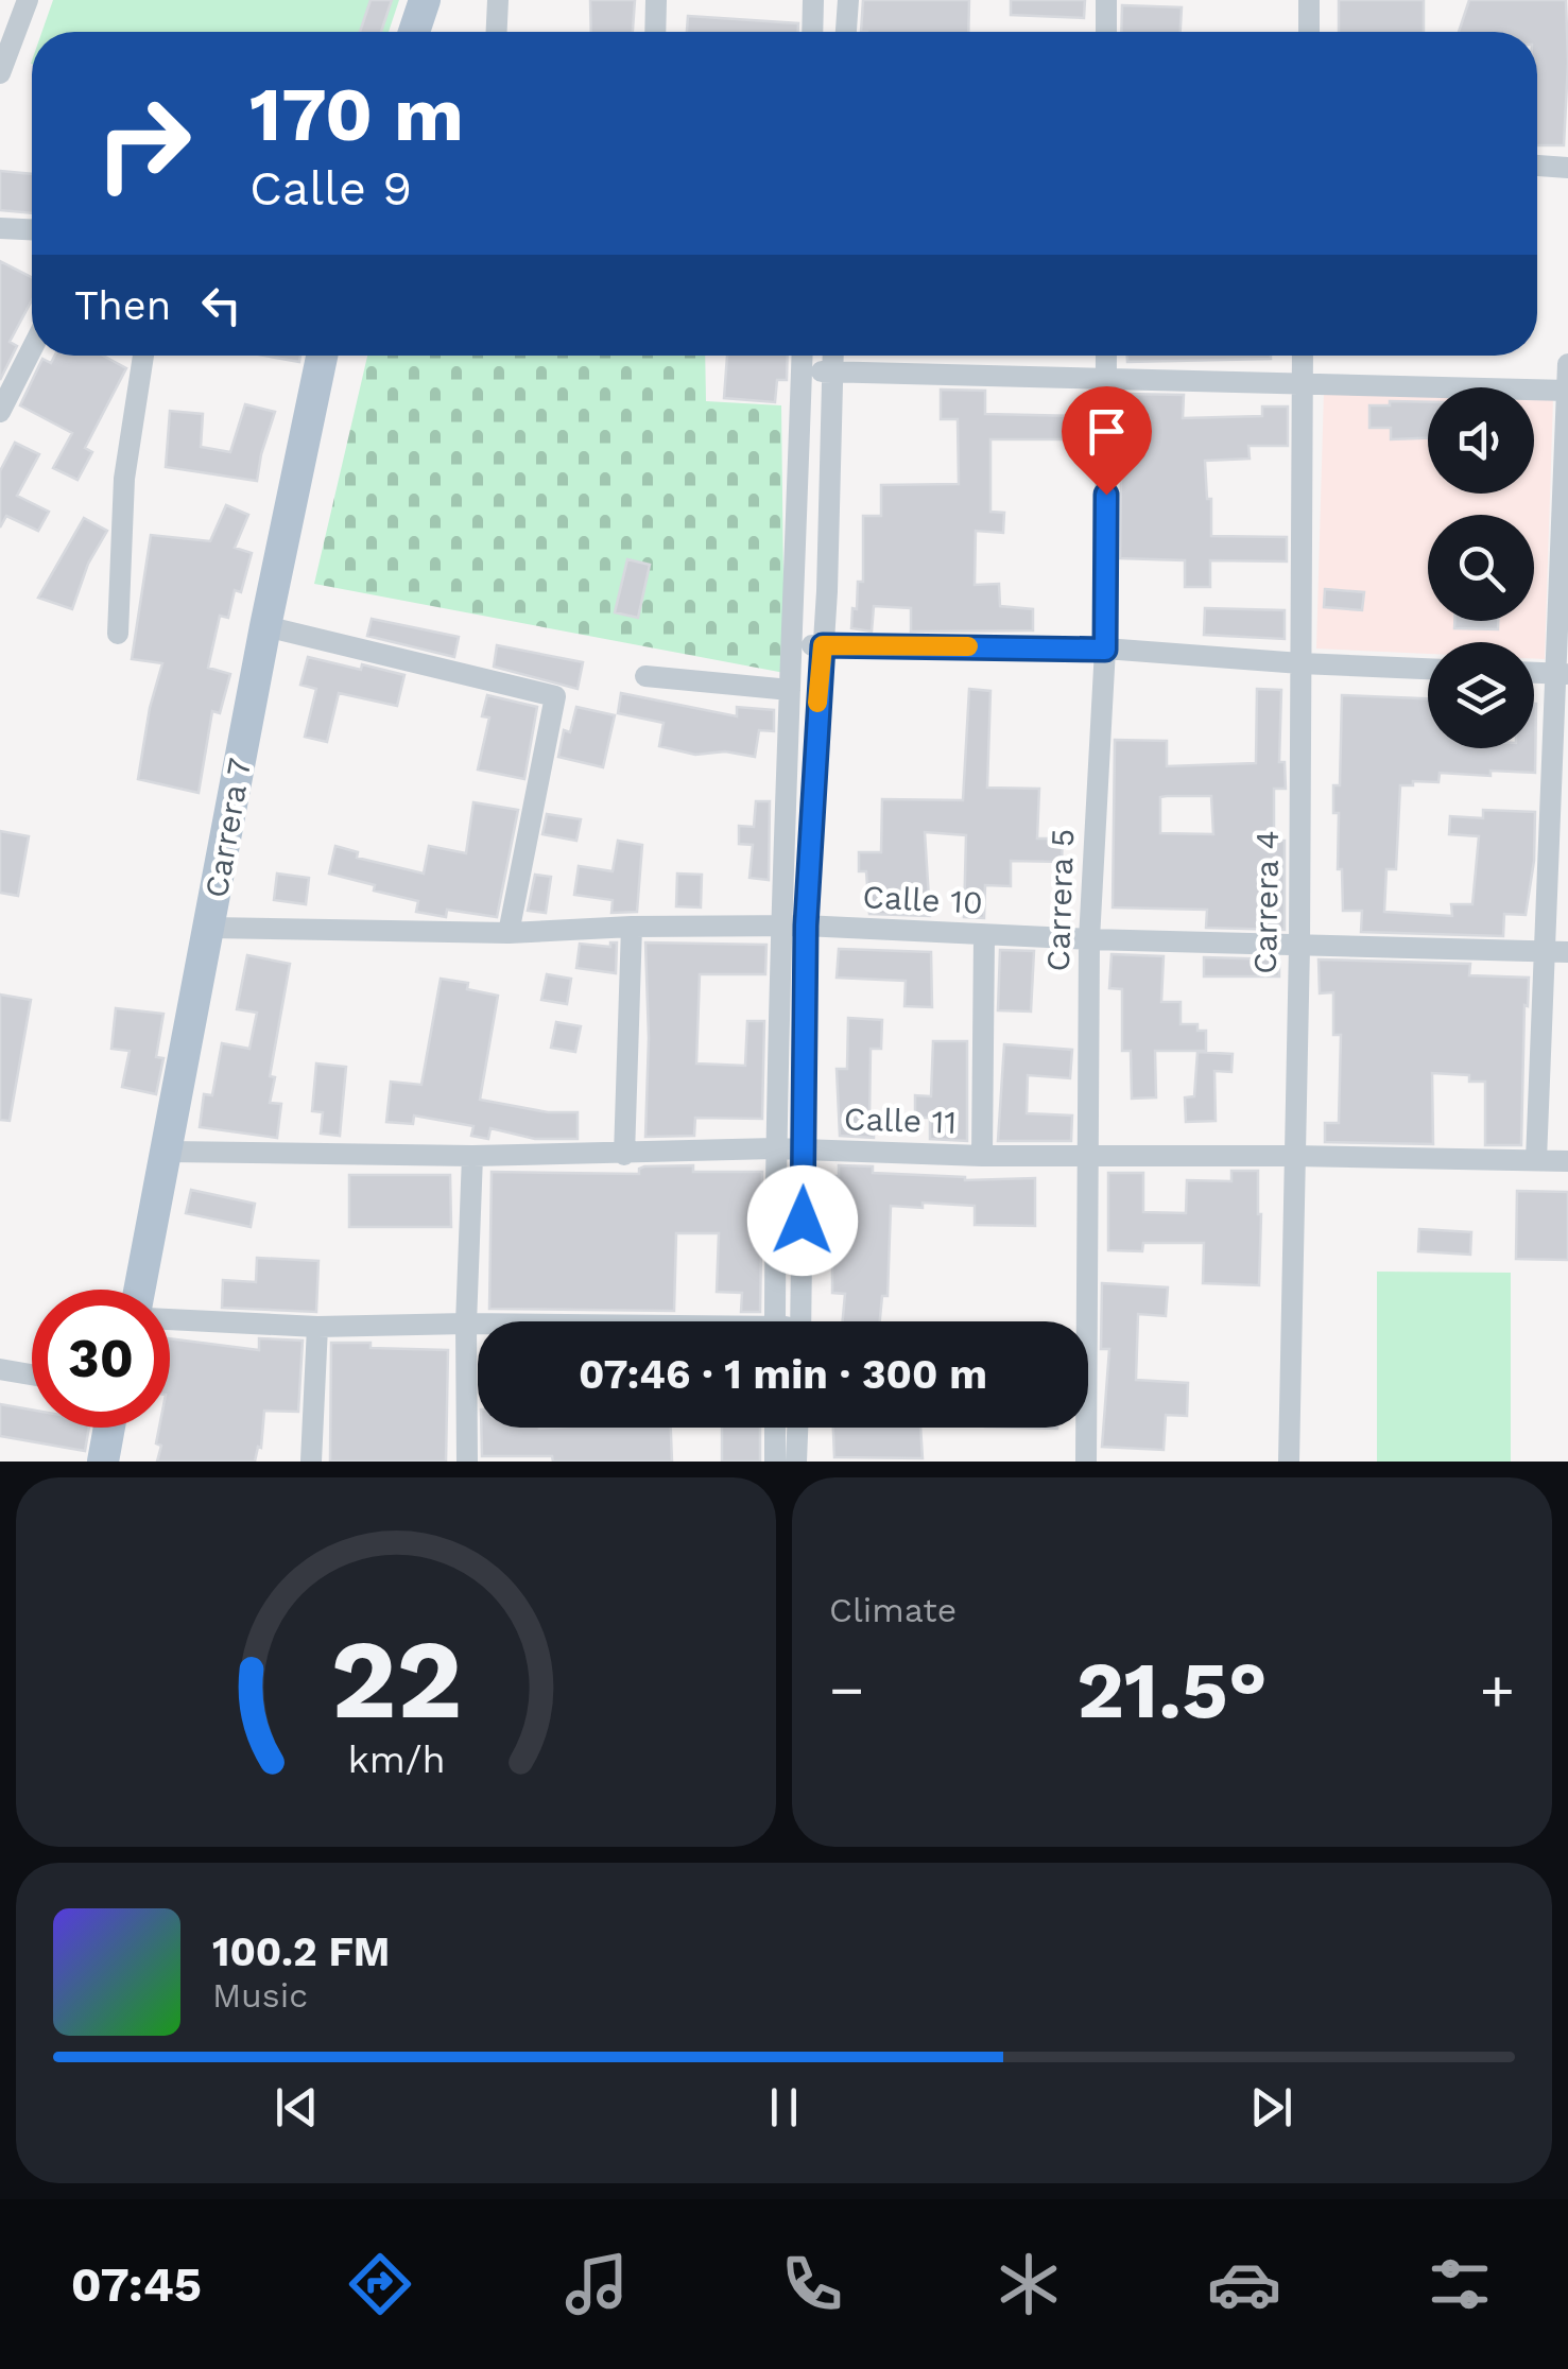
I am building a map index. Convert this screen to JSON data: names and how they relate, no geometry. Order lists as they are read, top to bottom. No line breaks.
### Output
{"streets":{"main road":["Carrera 7"],"street":["Calle 10","Carrera 5","Carrera 4","Calle 11"]},"crossings":[["Carrera 7","Calle 10"],["Carrera 7","Calle 11"],["Calle 10","Carrera 5"],["Calle 10","Carrera 4"],["Carrera 5","Calle 11"],["Carrera 4","Calle 11"]],"page":{"turn":["170 m","Calle 9"],"then":"Then","limit":"30","trip":"07:46 · 1 min · 300 m","tile":"Climate","heat":["−","21.5°","+"],"song":["100.2 FM","Music"],"tabs":"07:45","gauge":["22","km/h"]}}
